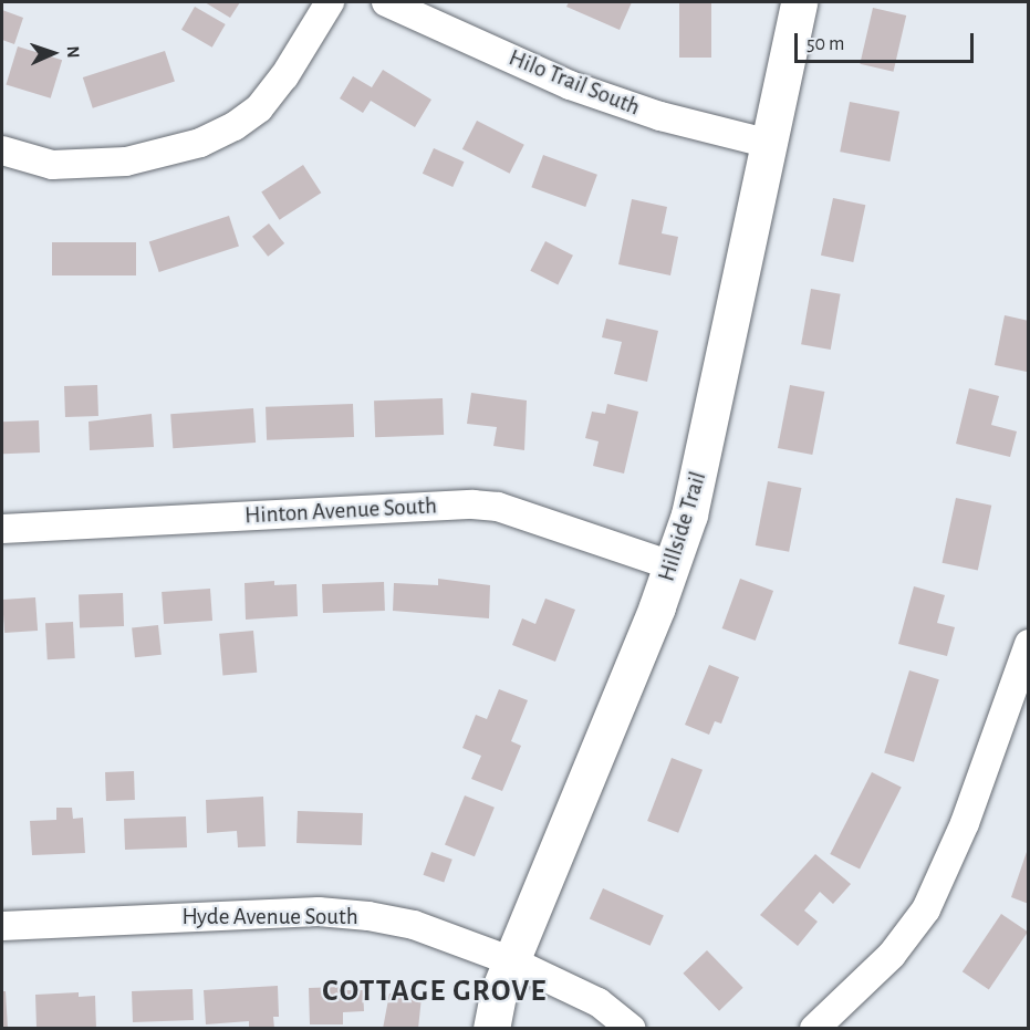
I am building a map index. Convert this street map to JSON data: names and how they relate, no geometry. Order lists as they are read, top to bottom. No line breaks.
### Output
{"streets":{"street":["Hilo Trail South","Hinton Avenue South","Hillside Trail","Hyde Avenue South"]},"crossings":[["Hilo Trail South","Hillside Trail"],["Hinton Avenue South","Hillside Trail"],["Hillside Trail","Hyde Avenue South"]],"districts":["COTTAGE GROVE"],"scale_bar":"50 m","north":"right"}
